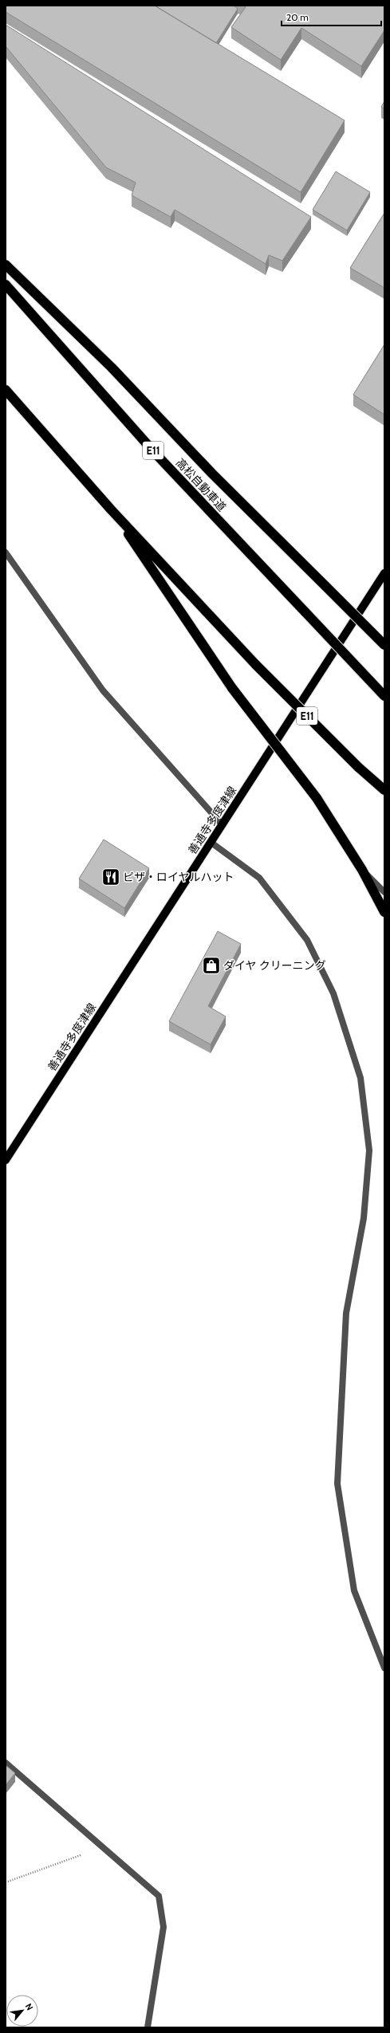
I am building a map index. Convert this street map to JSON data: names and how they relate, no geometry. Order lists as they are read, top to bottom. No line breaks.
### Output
{"streets":{"highway":["E11","高松自動車道"],"main road":["善通寺多度津線"]},"places":{"restaurant":["ピザ・ロイヤルハット"],"shop":["ダイヤ クリーニング"]},"scale_bar":"20 m","north":"top right"}
